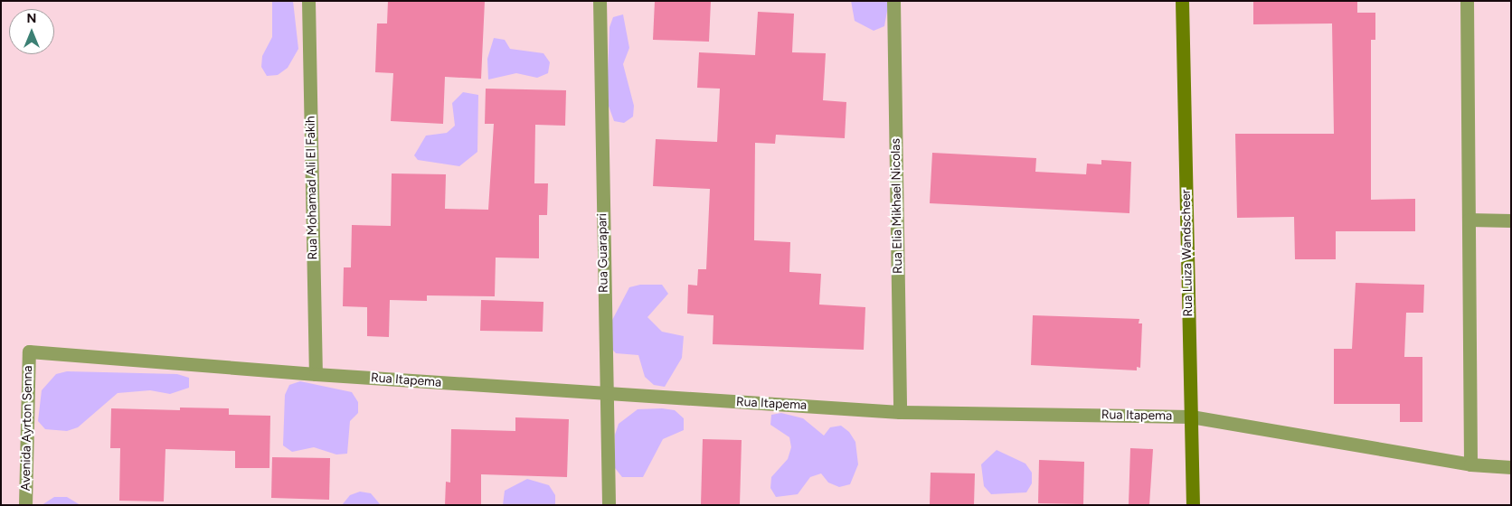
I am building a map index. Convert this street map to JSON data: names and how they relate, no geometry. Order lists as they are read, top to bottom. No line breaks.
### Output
{"streets":{"main road":["Rua Luiza Wandscheer"],"street":["Rua Mohamad Ali El Fakih","Rua Elia Mikhael Nicolas","Rua Guarapari","Rua Itapema","Avenida Ayrton Senna"]},"crossings":[["Rua Mohamad Ali El Fakih","Rua Itapema"],["Rua Elia Mikhael Nicolas","Rua Itapema"],["Rua Guarapari","Rua Itapema"],["Rua Luiza Wandscheer","Rua Itapema"],["Rua Itapema","Avenida Ayrton Senna"]],"north":"top"}
